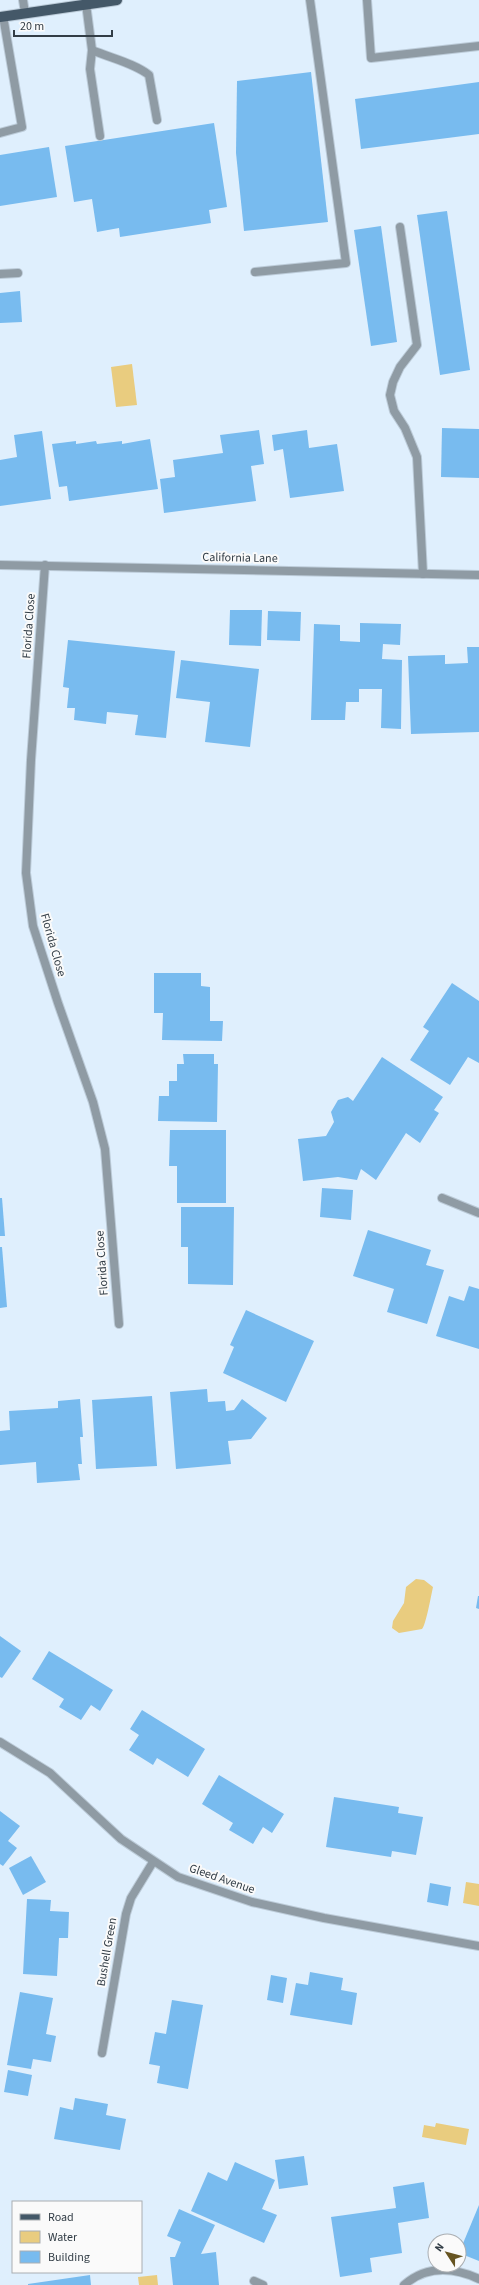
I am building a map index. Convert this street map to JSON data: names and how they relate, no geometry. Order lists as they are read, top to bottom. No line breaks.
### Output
{"streets":{"street":["California Lane","Florida Close","Gleed Avenue","Bushell Green"]},"crossings":[["California Lane","Florida Close"],["Gleed Avenue","Bushell Green"]],"legend":["Road","Water","Building"],"scale_bar":"20 m","north":"top left"}
